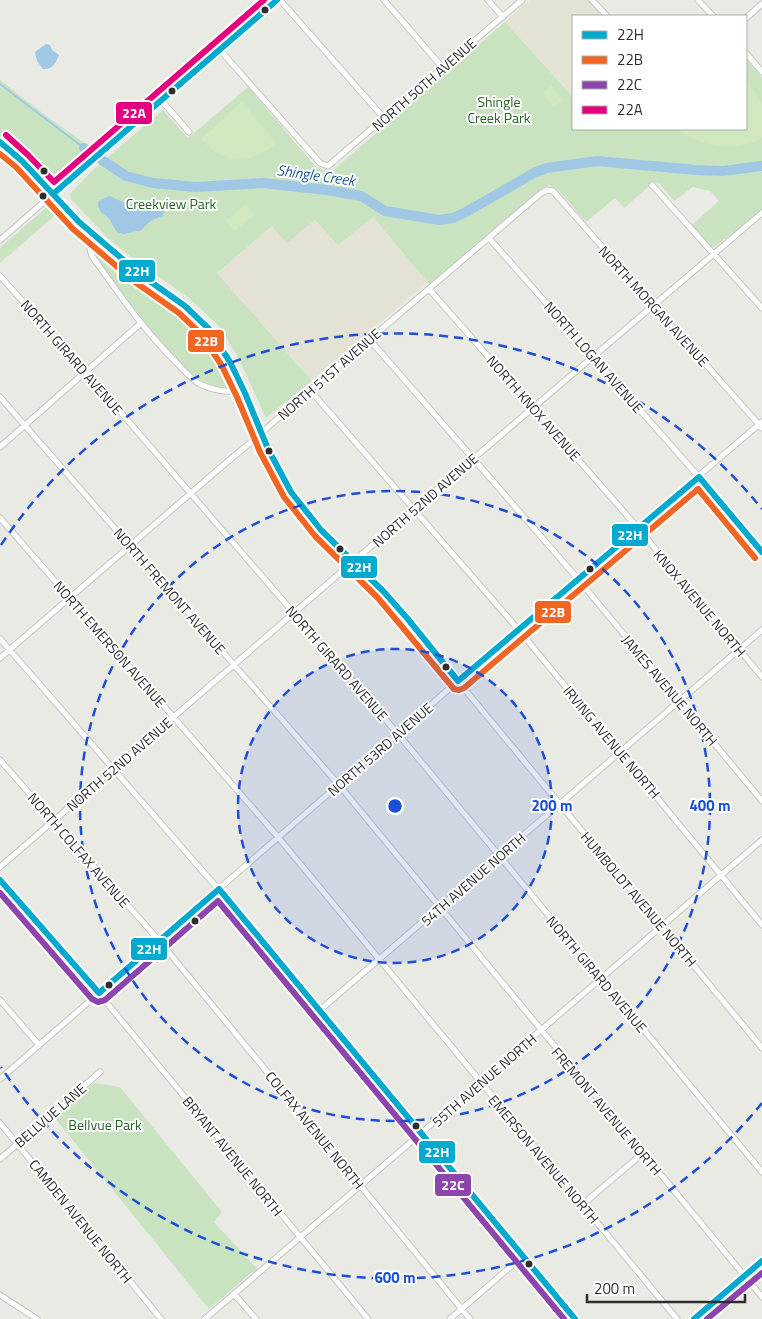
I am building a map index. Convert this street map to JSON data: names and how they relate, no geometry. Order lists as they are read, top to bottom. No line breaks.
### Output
{"streets":{"street":["NORTH 50TH AVENUE","NORTH MORGAN AVENUE","NORTH GIRARD AVENUE","NORTH LOGAN AVENUE","NORTH 51ST AVENUE","NORTH KNOX AVENUE","NORTH 52ND AVENUE","NORTH FREMONT AVENUE","KNOX AVENUE NORTH","NORTH EMERSON AVENUE","JAMES AVENUE NORTH","IRVING AVENUE NORTH","NORTH 53RD AVENUE","NORTH COLFAX AVENUE","54TH AVENUE NORTH","HUMBOLDT AVENUE NORTH","55TH AVENUE NORTH","FREMONT AVENUE NORTH","BELLVUE LANE","COLFAX AVENUE NORTH","BRYANT AVENUE NORTH","EMERSON AVENUE NORTH","CAMDEN AVENUE NORTH"]},"crossings":[["NORTH MORGAN AVENUE","NORTH 51ST AVENUE"],["NORTH MORGAN AVENUE","NORTH 52ND AVENUE"],["NORTH MORGAN AVENUE","NORTH 53RD AVENUE"],["NORTH GIRARD AVENUE","NORTH 51ST AVENUE"],["NORTH GIRARD AVENUE","NORTH 52ND AVENUE"],["NORTH GIRARD AVENUE","NORTH 53RD AVENUE"],["NORTH GIRARD AVENUE","54TH AVENUE NORTH"],["NORTH GIRARD AVENUE","55TH AVENUE NORTH"],["NORTH LOGAN AVENUE","NORTH 51ST AVENUE"],["NORTH LOGAN AVENUE","NORTH 52ND AVENUE"],["NORTH LOGAN AVENUE","NORTH 53RD AVENUE"],["NORTH 51ST AVENUE","NORTH KNOX AVENUE"],["NORTH 51ST AVENUE","NORTH FREMONT AVENUE"],["NORTH 51ST AVENUE","NORTH EMERSON AVENUE"],["NORTH 51ST AVENUE","JAMES AVENUE NORTH"],["NORTH 51ST AVENUE","IRVING AVENUE NORTH"],["NORTH 51ST AVENUE","HUMBOLDT AVENUE NORTH"],["NORTH KNOX AVENUE","NORTH 52ND AVENUE"],["NORTH KNOX AVENUE","KNOX AVENUE NORTH"],["NORTH KNOX AVENUE","NORTH 53RD AVENUE"],["NORTH 52ND AVENUE","NORTH FREMONT AVENUE"],["NORTH 52ND AVENUE","NORTH EMERSON AVENUE"],["NORTH 52ND AVENUE","JAMES AVENUE NORTH"],["NORTH 52ND AVENUE","IRVING AVENUE NORTH"],["NORTH 52ND AVENUE","NORTH COLFAX AVENUE"],["NORTH 52ND AVENUE","HUMBOLDT AVENUE NORTH"],["NORTH FREMONT AVENUE","NORTH 53RD AVENUE"],["NORTH FREMONT AVENUE","FREMONT AVENUE NORTH"],["KNOX AVENUE NORTH","NORTH 53RD AVENUE"],["KNOX AVENUE NORTH","54TH AVENUE NORTH"],["NORTH EMERSON AVENUE","NORTH 53RD AVENUE"],["NORTH EMERSON AVENUE","EMERSON AVENUE NORTH"],["JAMES AVENUE NORTH","NORTH 53RD AVENUE"],["JAMES AVENUE NORTH","54TH AVENUE NORTH"],["IRVING AVENUE NORTH","NORTH 53RD AVENUE"],["IRVING AVENUE NORTH","54TH AVENUE NORTH"],["IRVING AVENUE NORTH","55TH AVENUE NORTH"],["NORTH 53RD AVENUE","NORTH COLFAX AVENUE"],["NORTH 53RD AVENUE","HUMBOLDT AVENUE NORTH"],["NORTH 53RD AVENUE","FREMONT AVENUE NORTH"],["NORTH 53RD AVENUE","COLFAX AVENUE NORTH"],["NORTH 53RD AVENUE","BRYANT AVENUE NORTH"],["NORTH 53RD AVENUE","EMERSON AVENUE NORTH"],["NORTH COLFAX AVENUE","COLFAX AVENUE NORTH"],["54TH AVENUE NORTH","HUMBOLDT AVENUE NORTH"],["54TH AVENUE NORTH","FREMONT AVENUE NORTH"],["54TH AVENUE NORTH","EMERSON AVENUE NORTH"],["HUMBOLDT AVENUE NORTH","55TH AVENUE NORTH"],["55TH AVENUE NORTH","FREMONT AVENUE NORTH"],["55TH AVENUE NORTH","COLFAX AVENUE NORTH"],["55TH AVENUE NORTH","BRYANT AVENUE NORTH"],["55TH AVENUE NORTH","EMERSON AVENUE NORTH"],["BELLVUE LANE","CAMDEN AVENUE NORTH"]],"water":["Shingle Creek"],"parks":["Shingle Creek Park","Creekview Park","Bellvue Park"],"lines":["transit line 22H","transit line 22A","transit line 22B","transit line 22C"],"legend":["22H","22B","22C","22A"],"scale_bar":"200 m","rings":["200 m","400 m","600 m"]}
